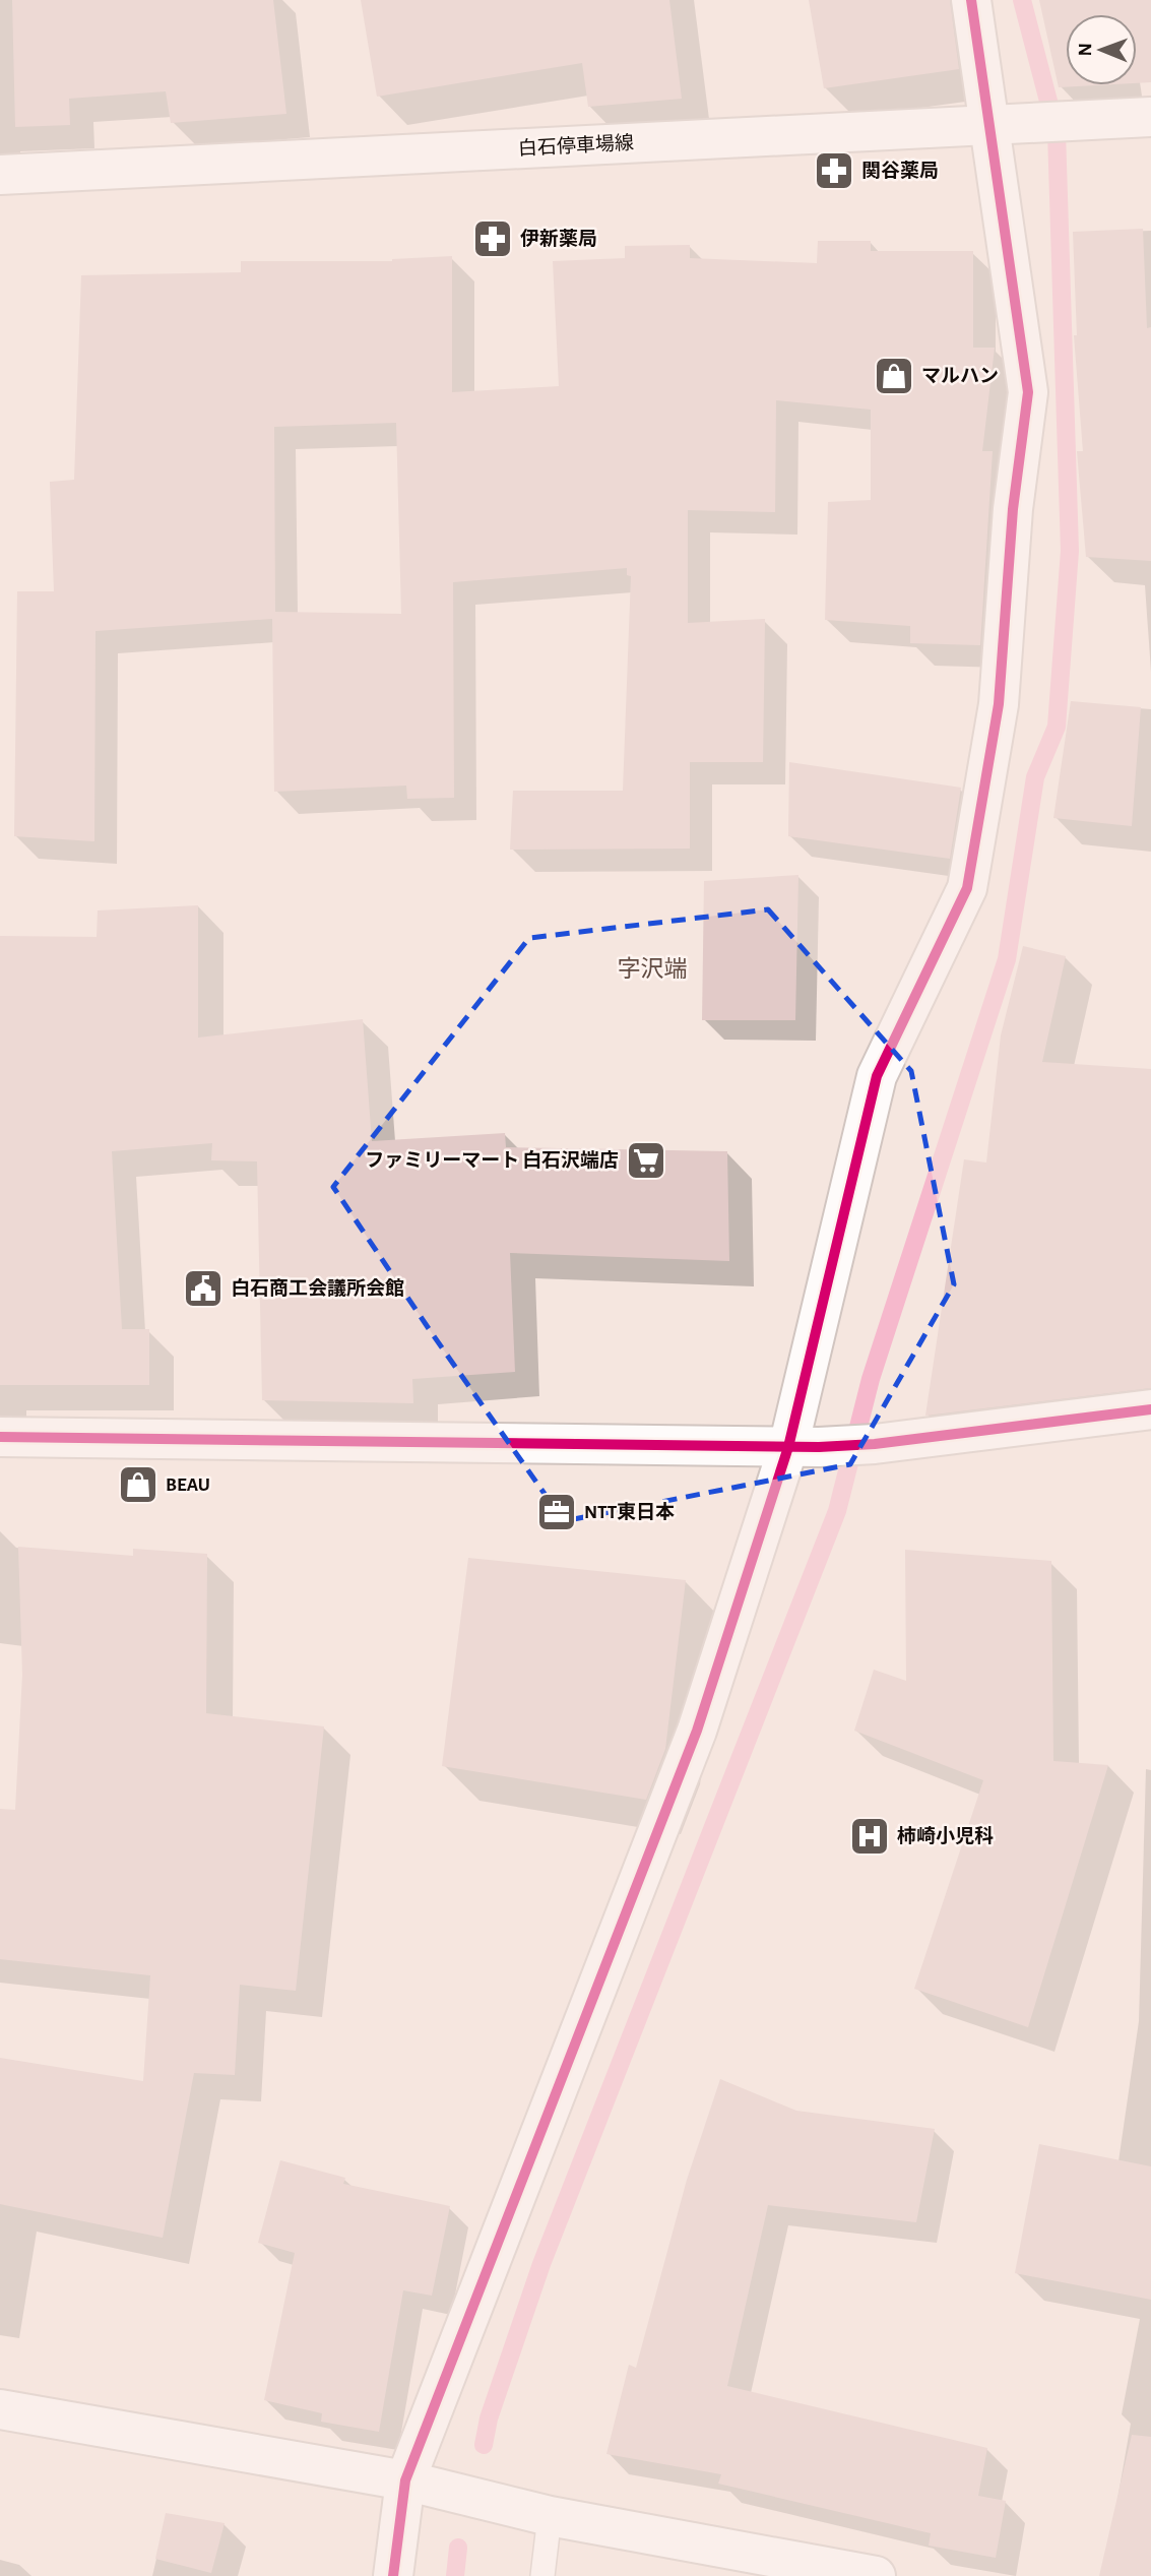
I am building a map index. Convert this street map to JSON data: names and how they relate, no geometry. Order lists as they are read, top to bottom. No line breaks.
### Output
{"streets":{"street":["白石停車場線"]},"districts":["字沢端"],"places":{"pharmacy":["関谷薬局","伊新薬局"],"shop":["マルハン","BEAU"],"supermarket":["ファミリーマート 白石沢端店"],"public building":["白石商工会議所会館"],"office":["NTT東日本"],"hospital":["柿崎小児科"]},"north":"left"}
